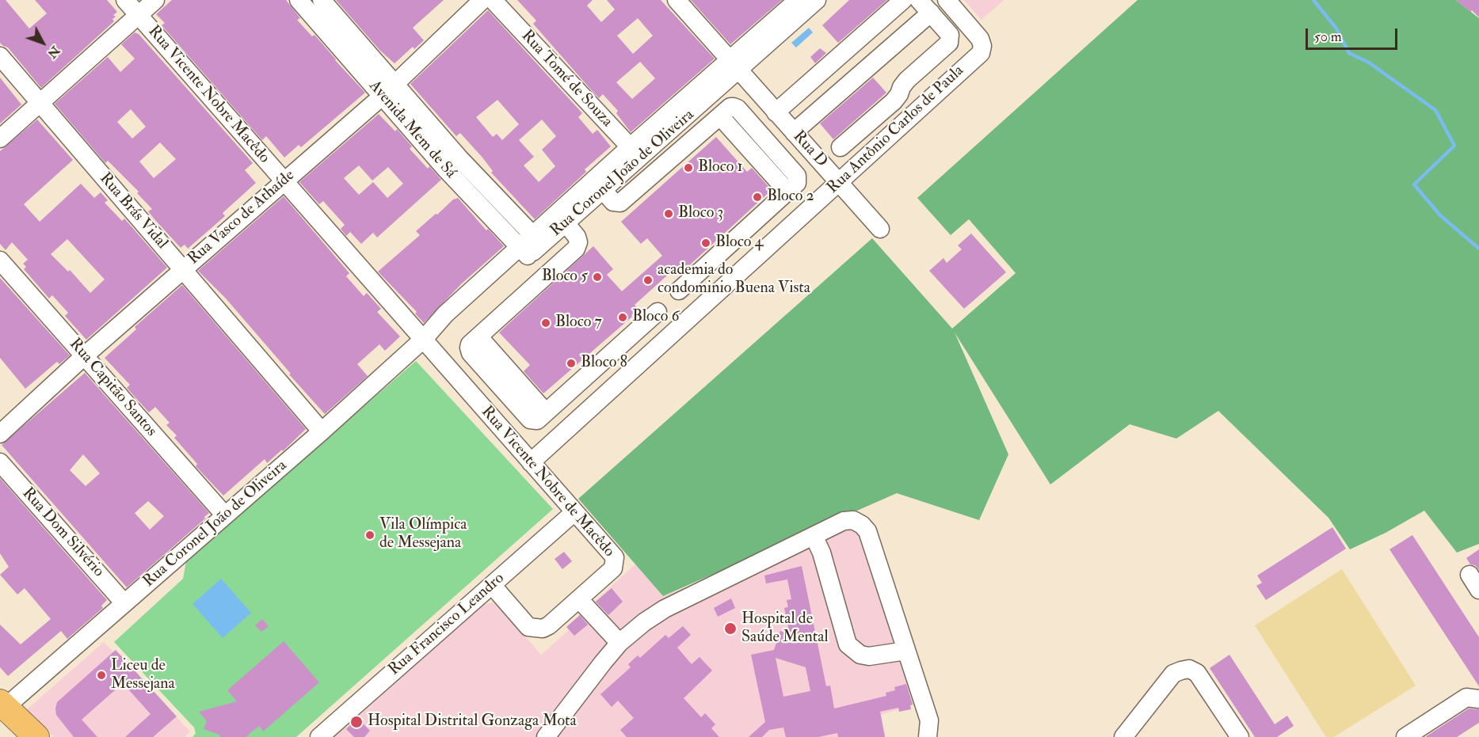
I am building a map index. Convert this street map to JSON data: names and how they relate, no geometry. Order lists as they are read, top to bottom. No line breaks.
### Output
{"streets":{"street":["Rua Tomé de Souza","Rua Vicente Nobre Macêdo","Avenida Mem de Sá","Rua Antônio Carlos de Paula","Rua D","Rua Coronel João de Oliveira","Rua Brás Vidal","Rua Vasco de Athaíde","Rua Capitão Santos","Rua Vicente Nobre de Macêdo","Rua Dom Silvério","Rua Francisco Leandro"]},"crossings":[["Rua Tomé de Souza","Rua Coronel João de Oliveira"],["Rua Vicente Nobre Macêdo","Rua Coronel João de Oliveira"],["Rua Vicente Nobre Macêdo","Rua Vasco de Athaíde"],["Rua Vicente Nobre Macêdo","Rua Vicente Nobre de Macêdo"],["Avenida Mem de Sá","Rua Coronel João de Oliveira"],["Avenida Mem de Sá","Rua Vasco de Athaíde"],["Rua Antônio Carlos de Paula","Rua D"],["Rua Antônio Carlos de Paula","Rua Vicente Nobre de Macêdo"],["Rua D","Rua Coronel João de Oliveira"],["Rua Coronel João de Oliveira","Rua Brás Vidal"],["Rua Coronel João de Oliveira","Rua Capitão Santos"],["Rua Coronel João de Oliveira","Rua Vicente Nobre de Macêdo"],["Rua Coronel João de Oliveira","Rua Dom Silvério"],["Rua Brás Vidal","Rua Vasco de Athaíde"],["Rua Vasco de Athaíde","Rua Capitão Santos"],["Rua Vicente Nobre de Macêdo","Rua Francisco Leandro"]],"places":["Bloco 1","Bloco 2","Bloco 3","Bloco 4","Bloco 5","academia do condominio Buena Vista","Bloco 6","Bloco 7","Bloco 8","Vila Olímpica de Messejana","Hospital de Saúde Mental","Liceu de Messejana","Hospital Distrital Gonzaga Mota"],"scale_bar":"50 m","north":"bottom right"}
